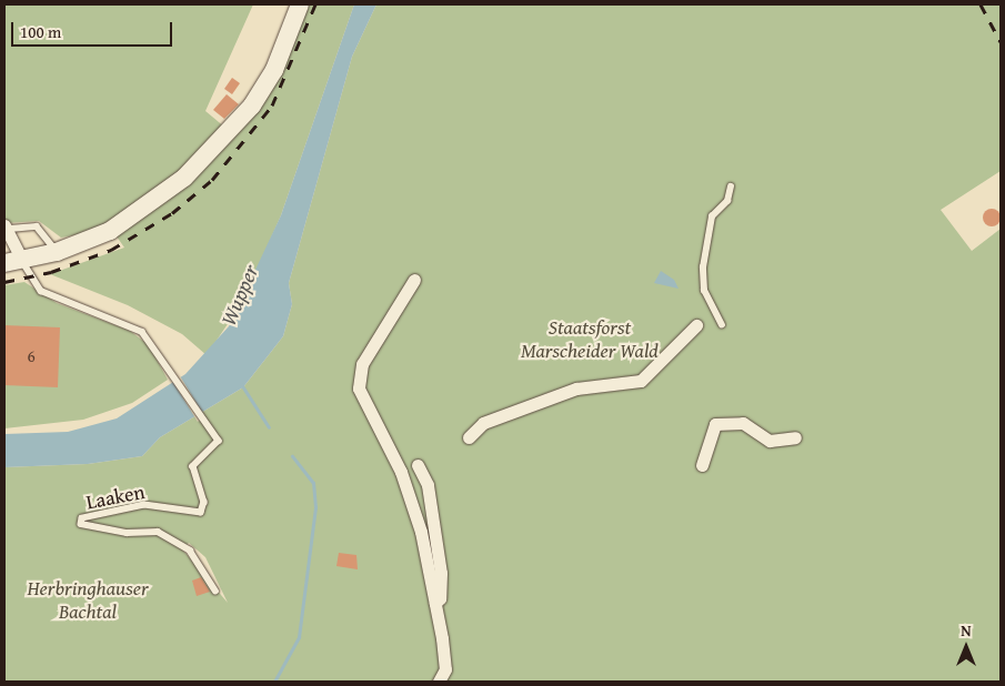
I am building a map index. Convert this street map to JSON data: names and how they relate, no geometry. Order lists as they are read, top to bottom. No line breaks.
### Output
{"streets":{"lane":["Laaken"]},"water":["Wupper"],"parks":["Staatsforst Marscheider Wald","Herbringhauser Bachtal"],"house_numbers":["6"],"scale_bar":"100 m","north":"top"}
